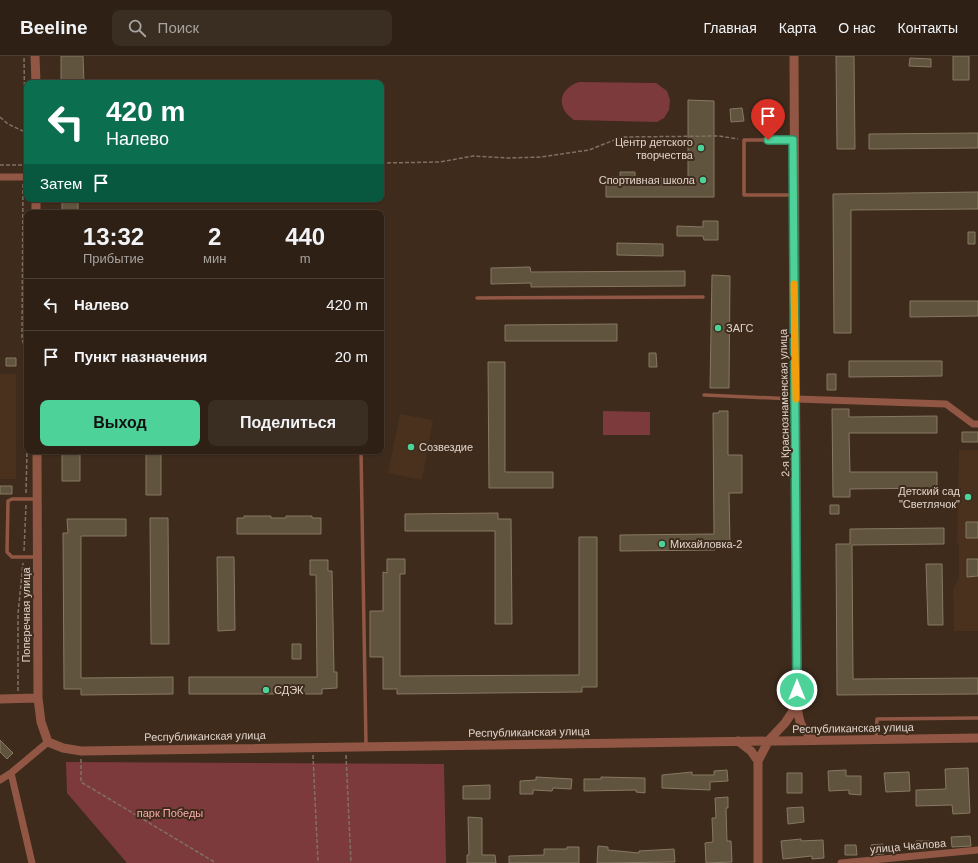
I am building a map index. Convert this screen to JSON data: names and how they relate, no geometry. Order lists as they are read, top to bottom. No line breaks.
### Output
{"streets":{"street":["2-я Краснознаменская улица","Поперечная улица","Республиканская улица","улица Чкалова"]},"crossings":[["2-я Краснознаменская улица","Республиканская улица"]],"parks":["парк Победы"],"places":["Центр детского творчества","Спортивная школа","ЗАГС","Созвездие","Детский сад \"Светлячок\"","Михайловка-2","СДЭК"],"page":{"header":"Beeline","search":"Поиск","nav":["Главная","Карта","О нас","Контакты"],"turn":["420 m","Налево"],"then":"Затем","eta":["13:32","Прибытие","2","мин","440","m"],"list":[{"name":"Налево","value":"420 m"},{"name":"Пункт назначения","value":"20 m"}],"buttons":["Выход","Поделиться"]}}
